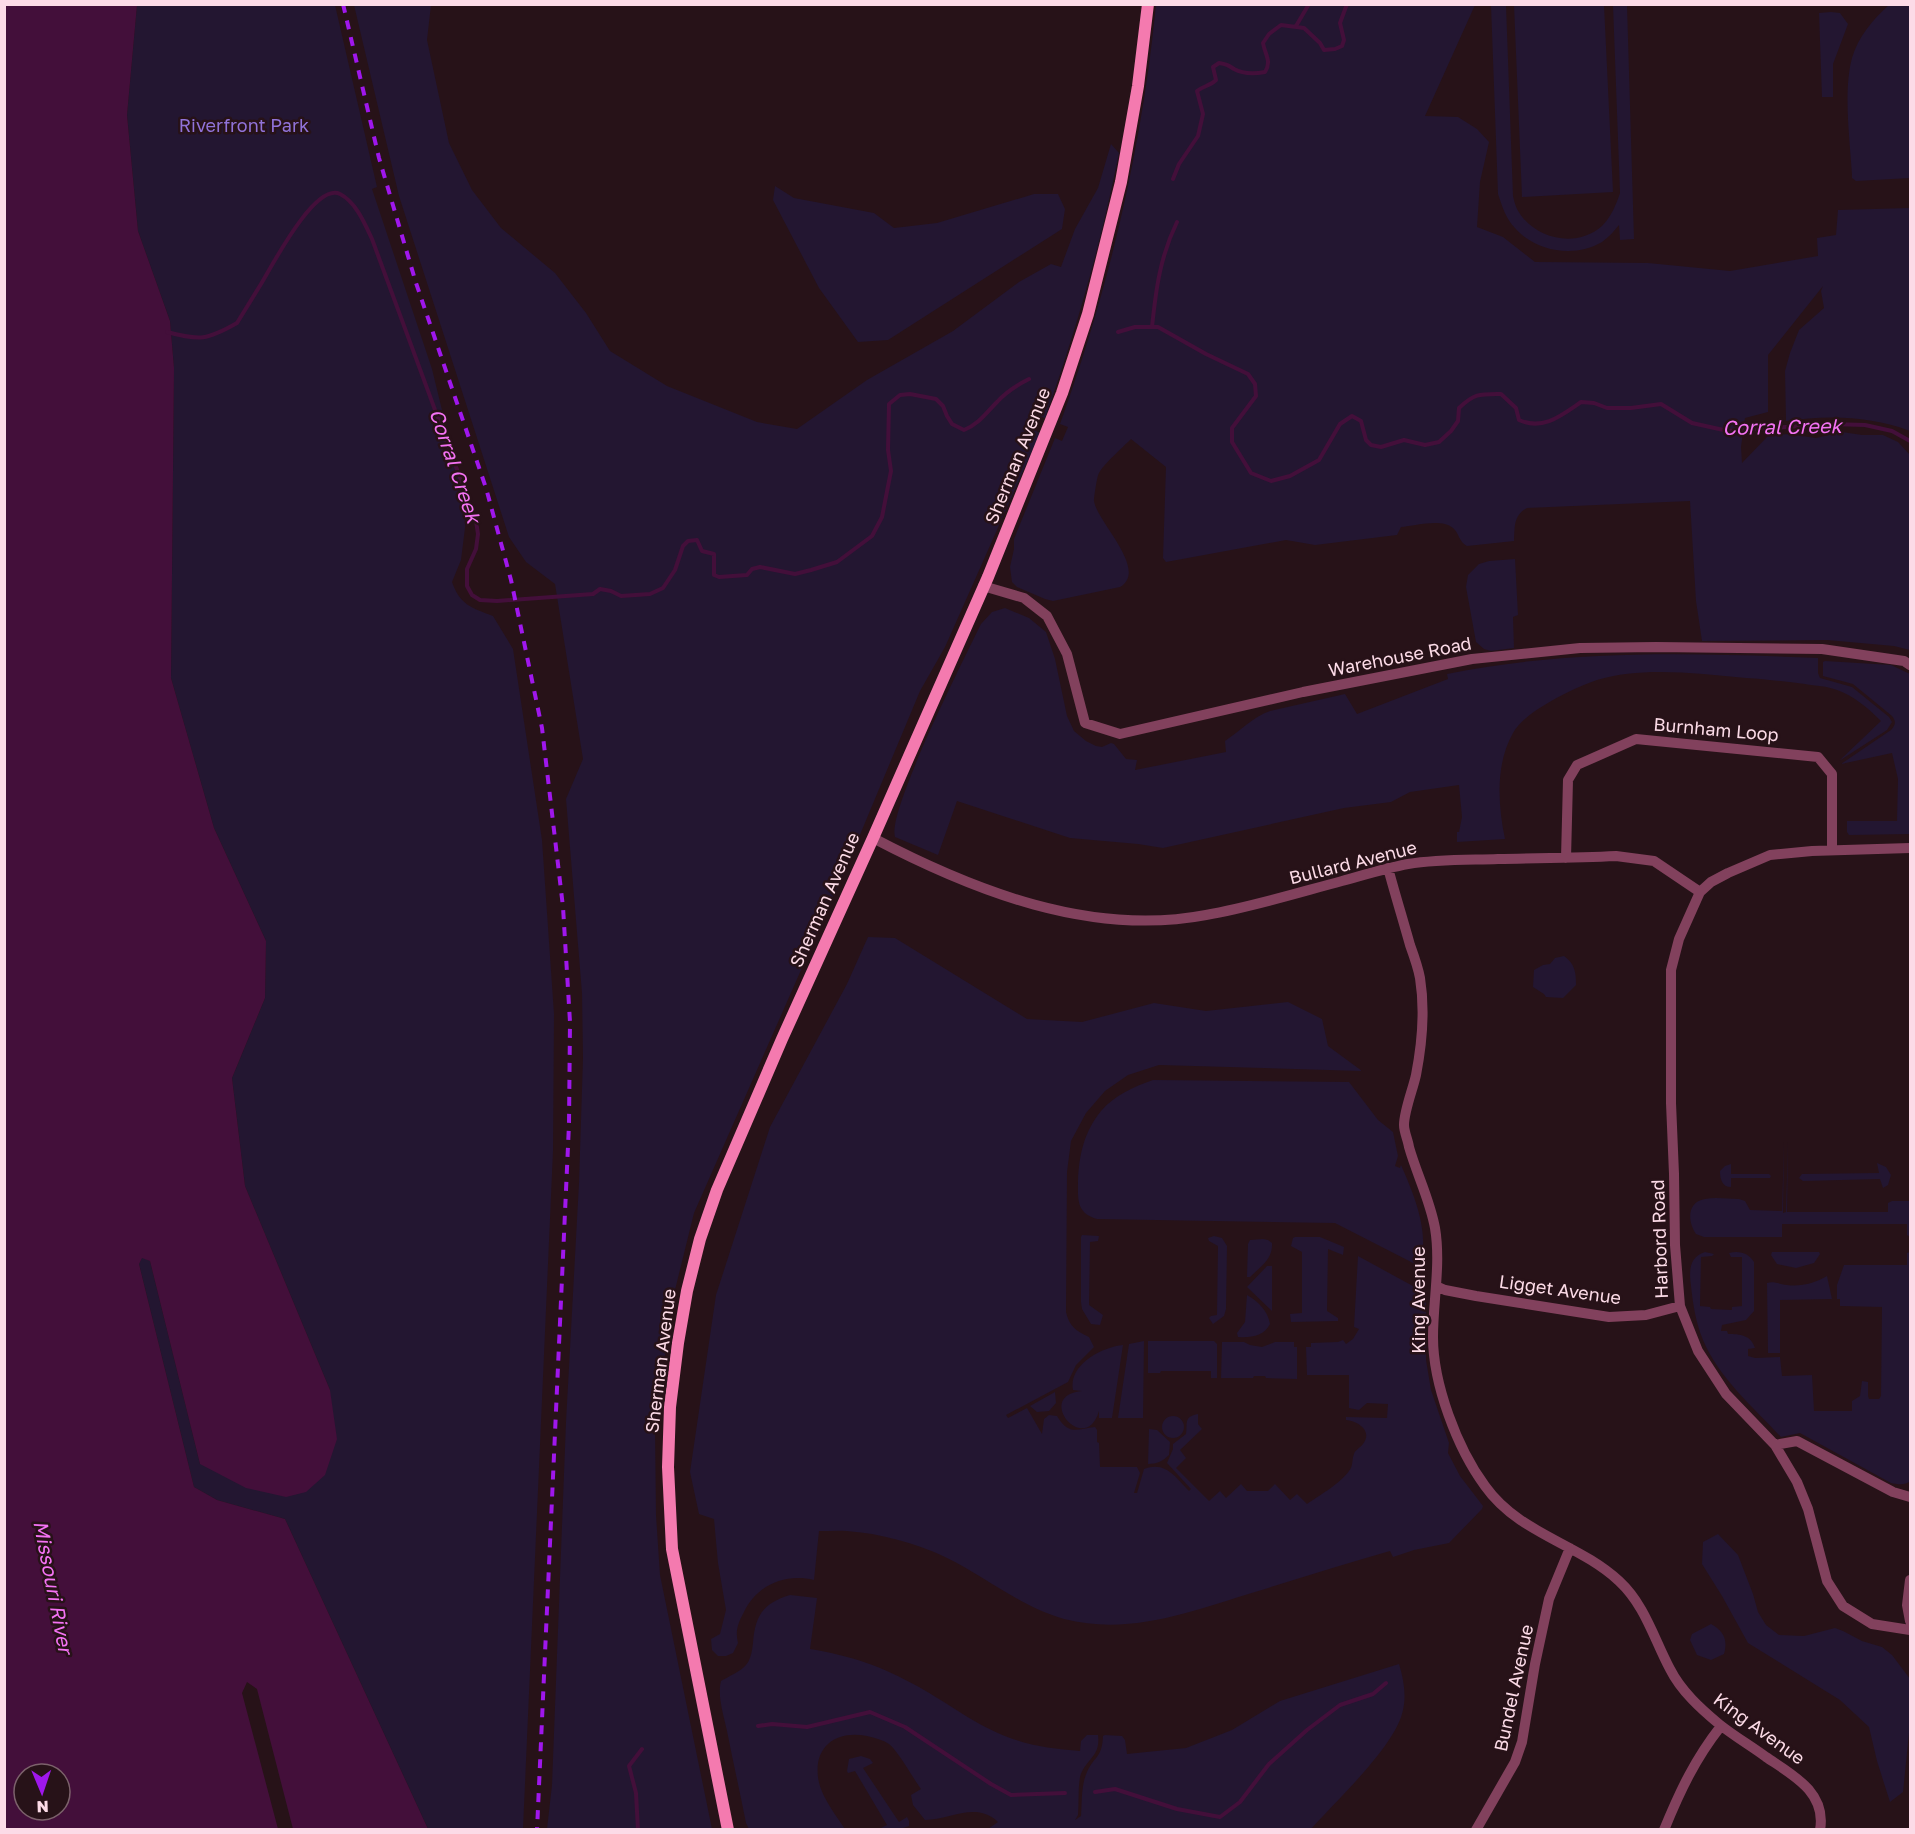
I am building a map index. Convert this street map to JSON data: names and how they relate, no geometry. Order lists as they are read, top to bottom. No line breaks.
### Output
{"streets":{"street":["Sherman Avenue","Warehouse Road","Burnham Loop","Bullard Avenue","Harbord Road","Ligget Avenue","King Avenue","Bundel Avenue"]},"crossings":[["Sherman Avenue","Warehouse Road"],["Sherman Avenue","Bullard Avenue"],["Burnham Loop","Bullard Avenue"],["Bullard Avenue","Harbord Road"],["Bullard Avenue","King Avenue"],["Harbord Road","Ligget Avenue"],["Ligget Avenue","King Avenue"],["King Avenue","Bundel Avenue"]],"water":["Corral Creek","Missouri River"],"parks":["Riverfront Park"],"north":"bottom"}
